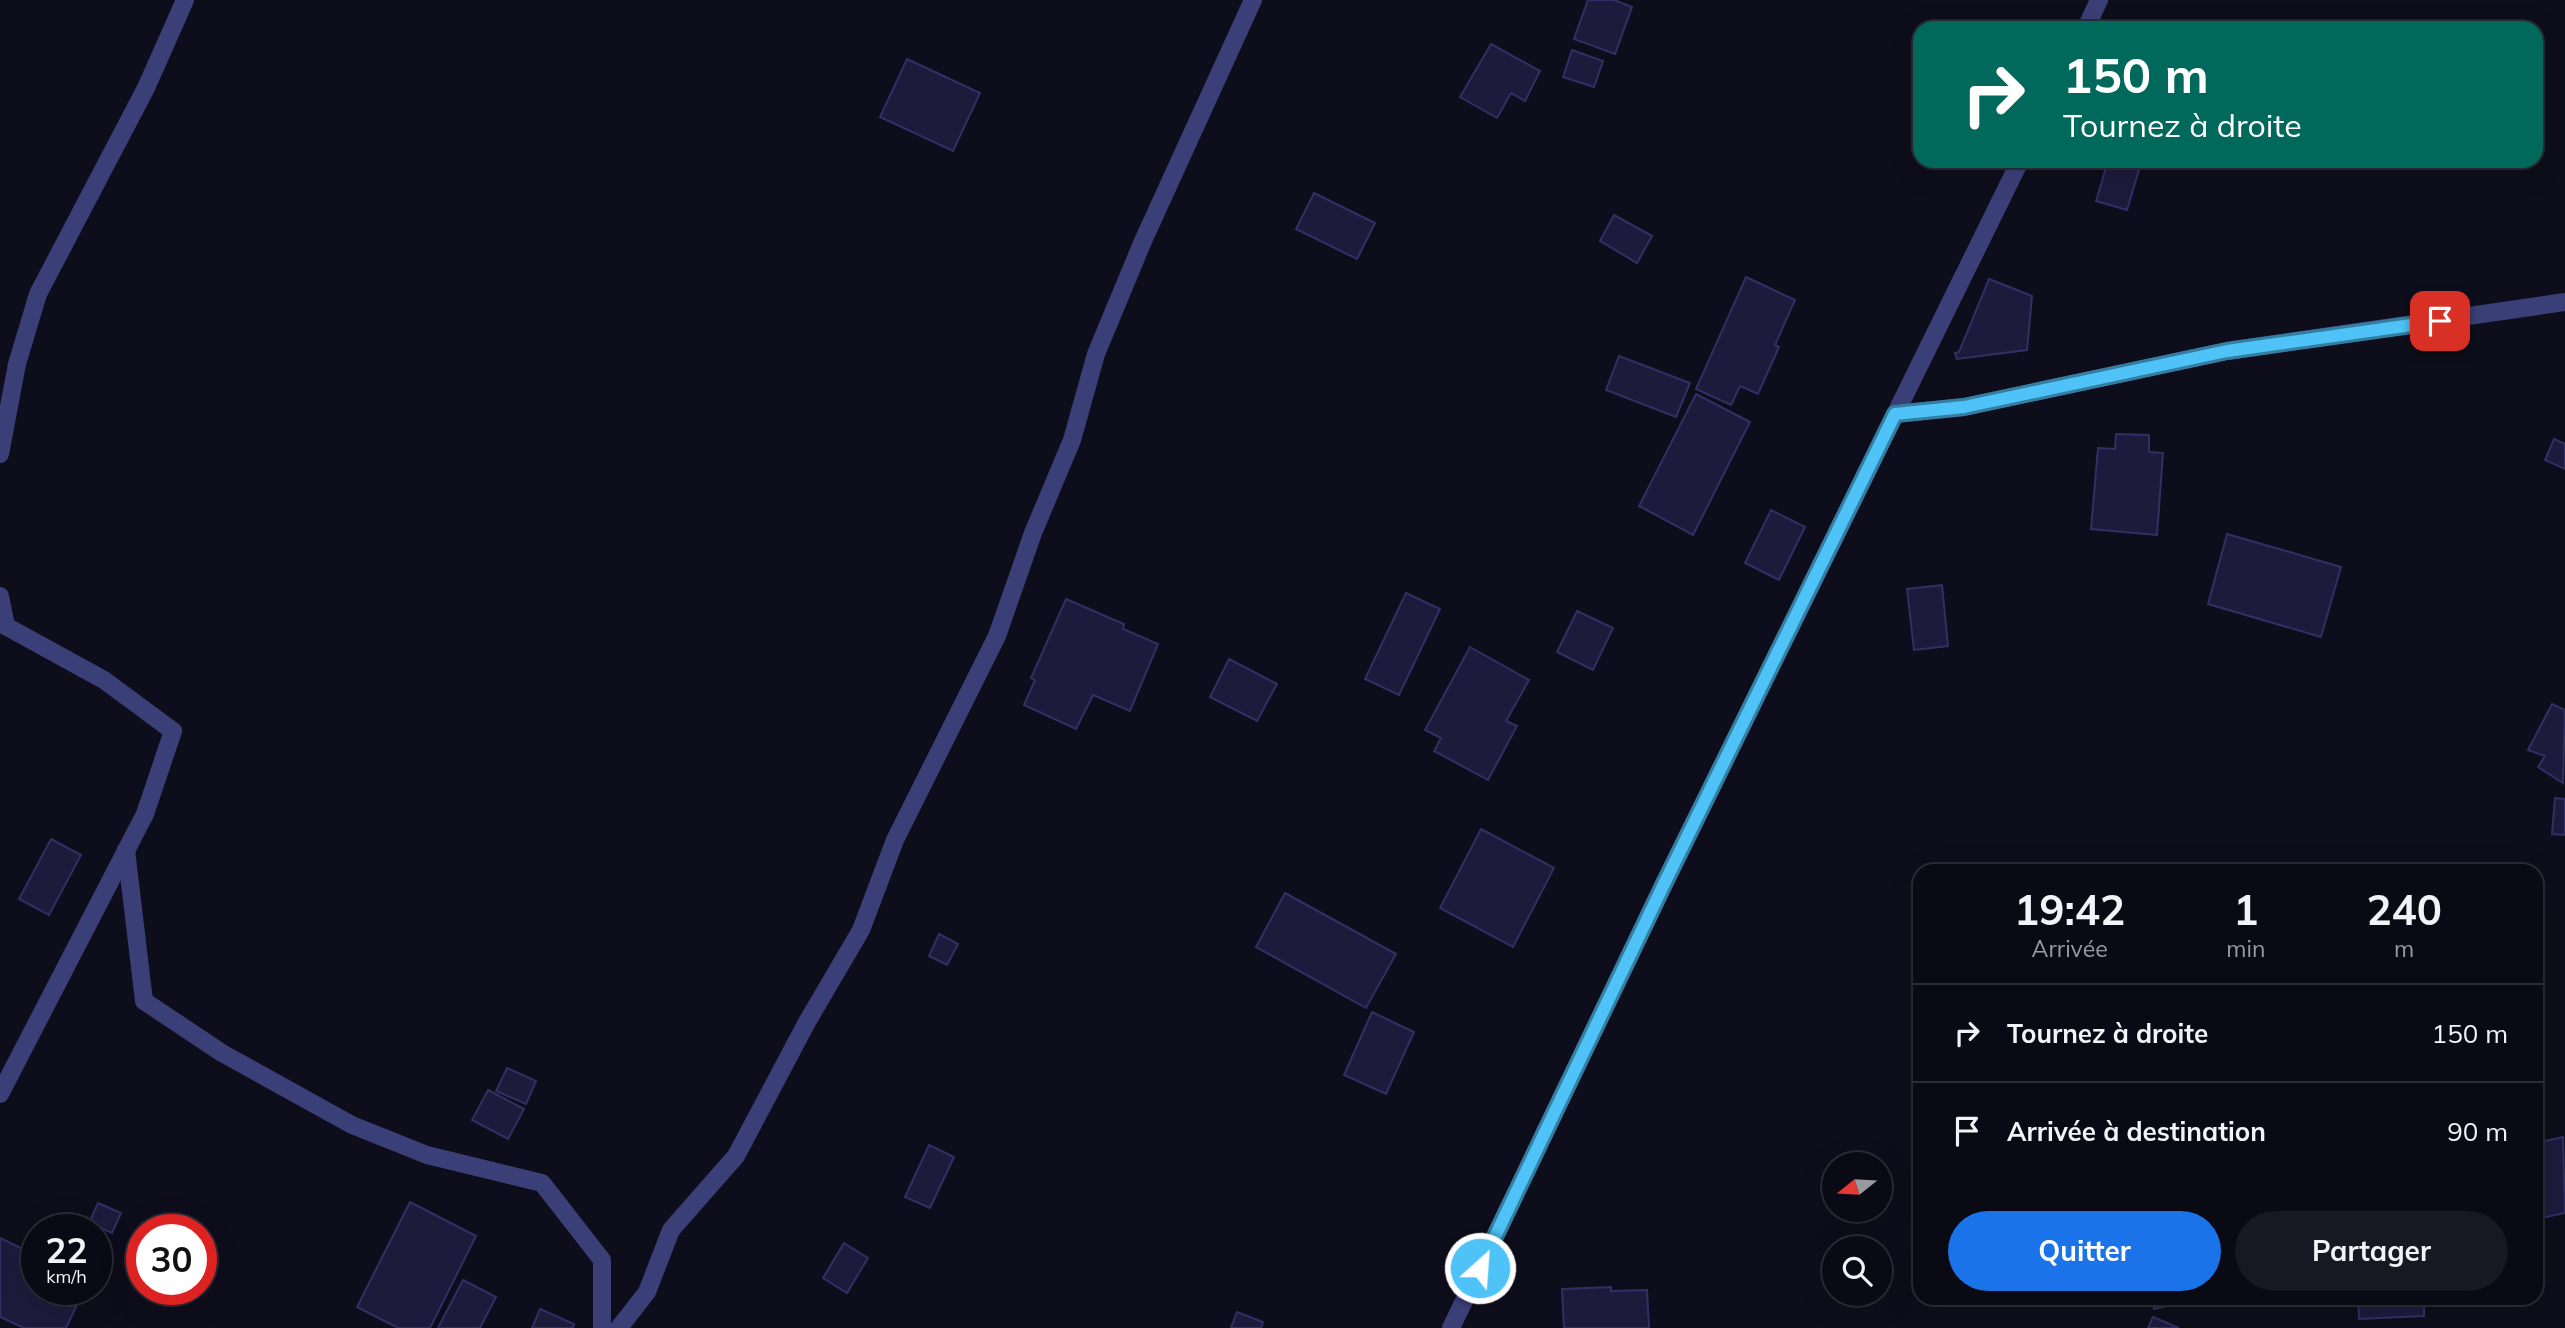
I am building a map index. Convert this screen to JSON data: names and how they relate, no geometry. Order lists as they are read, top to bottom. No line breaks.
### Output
{"north":"left","page":{"turn":["150 m","Tournez à droite"],"eta":["19:42","Arrivée","1","min","240","m"],"list":[{"name":"Tournez à droite","value":"150 m"},{"name":"Arrivée à destination","value":"90 m"}],"buttons":["Quitter","Partager"],"speed":"22 km/h","limit":"30"}}
